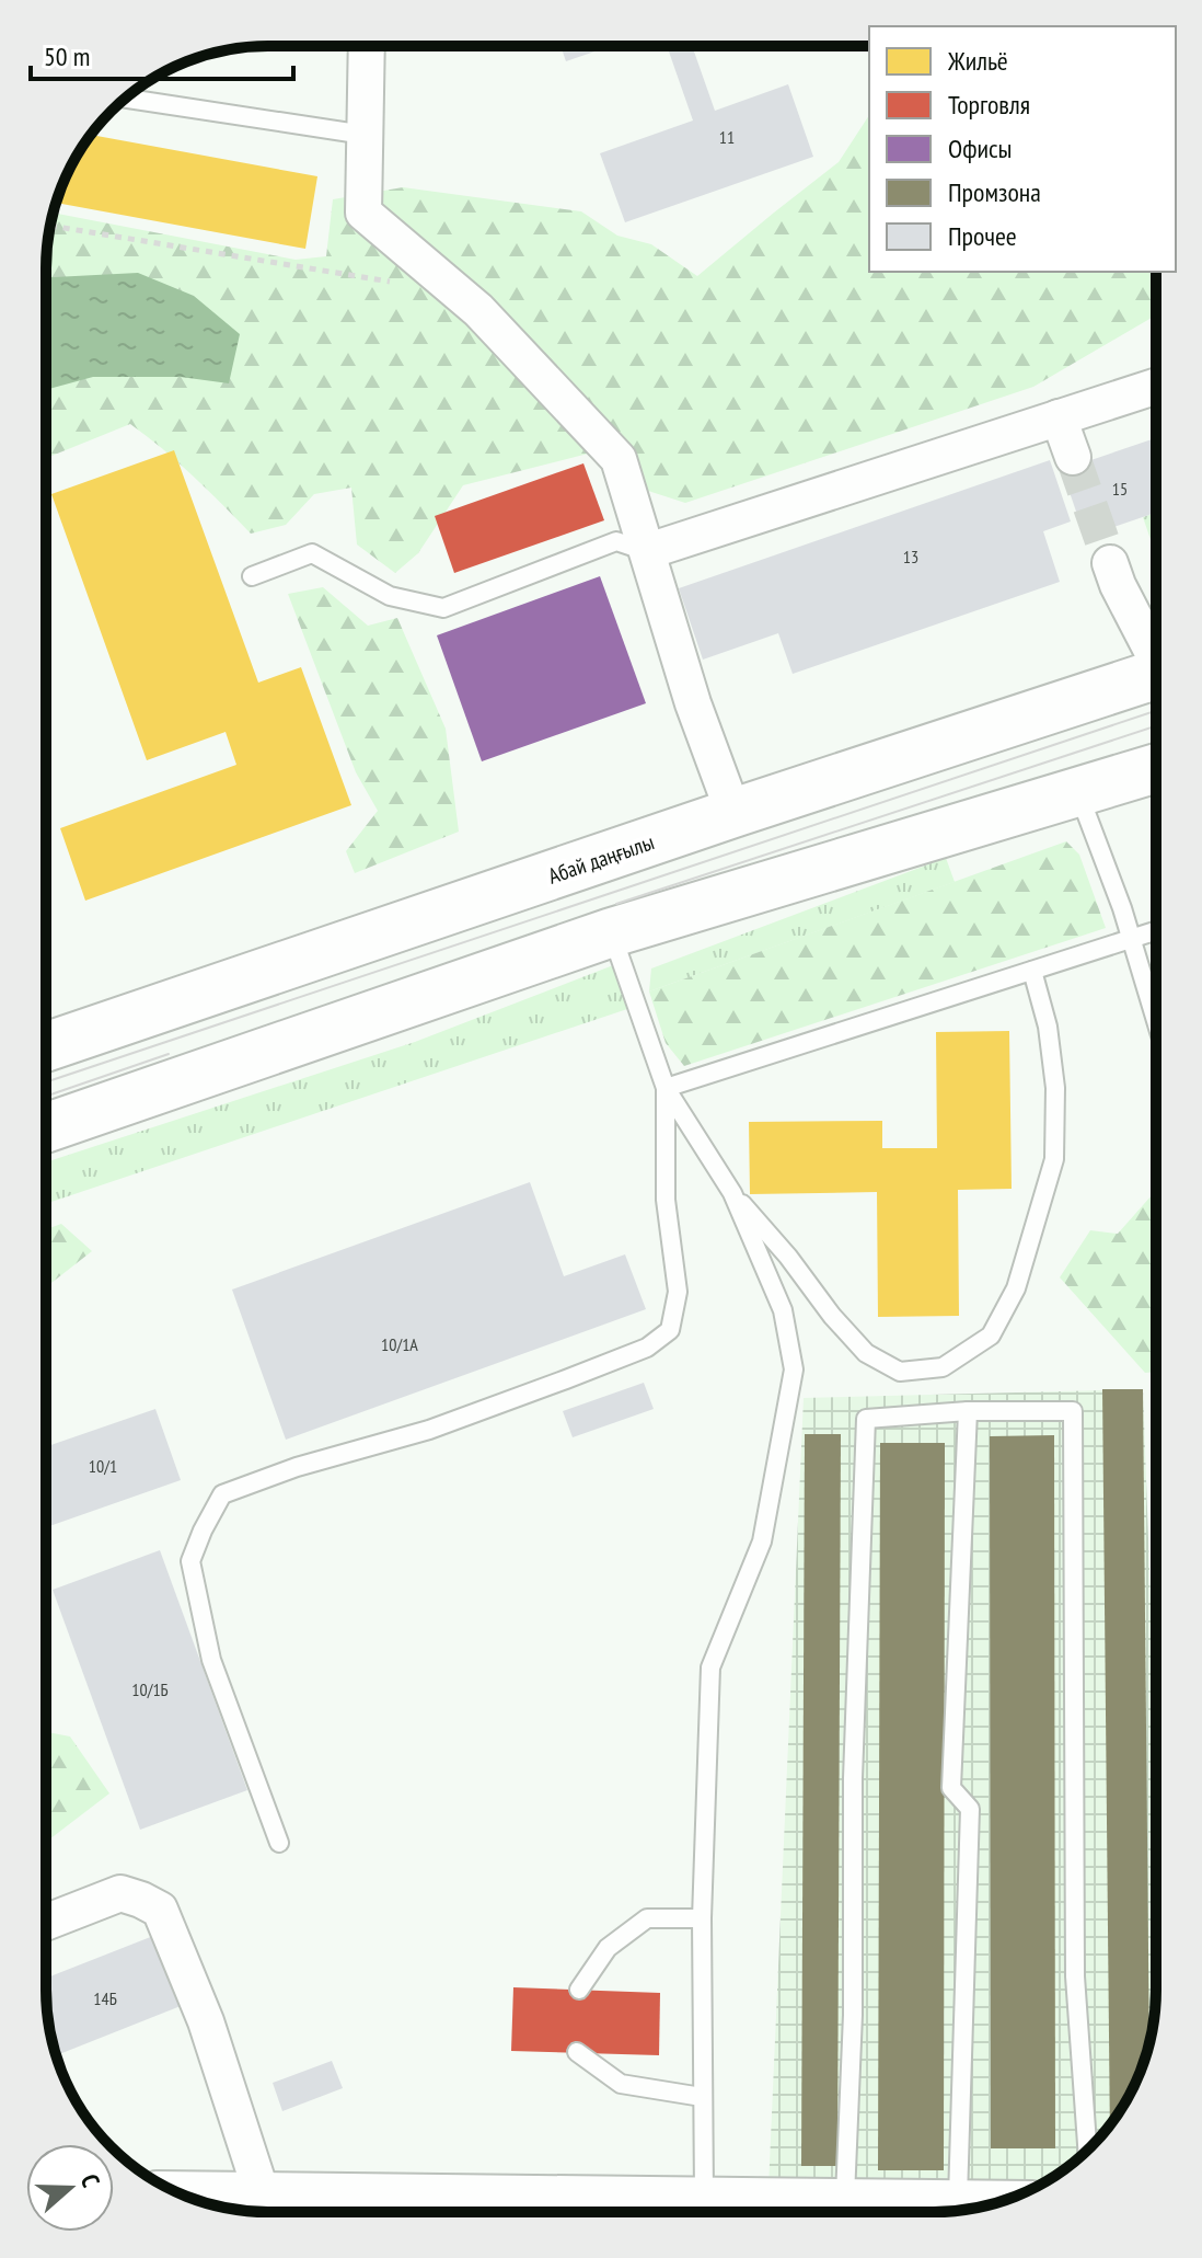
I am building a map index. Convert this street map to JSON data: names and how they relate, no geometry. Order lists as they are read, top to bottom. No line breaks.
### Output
{"streets":{"main road":["Абай даңғылы"]},"house_numbers":["11","15","13","10/1А","10/1","10/1Б","14Б"],"legend":["Жильё","Торговля","Офисы","Промзона","Прочее"],"scale_bar":"50 m","north":"right"}
